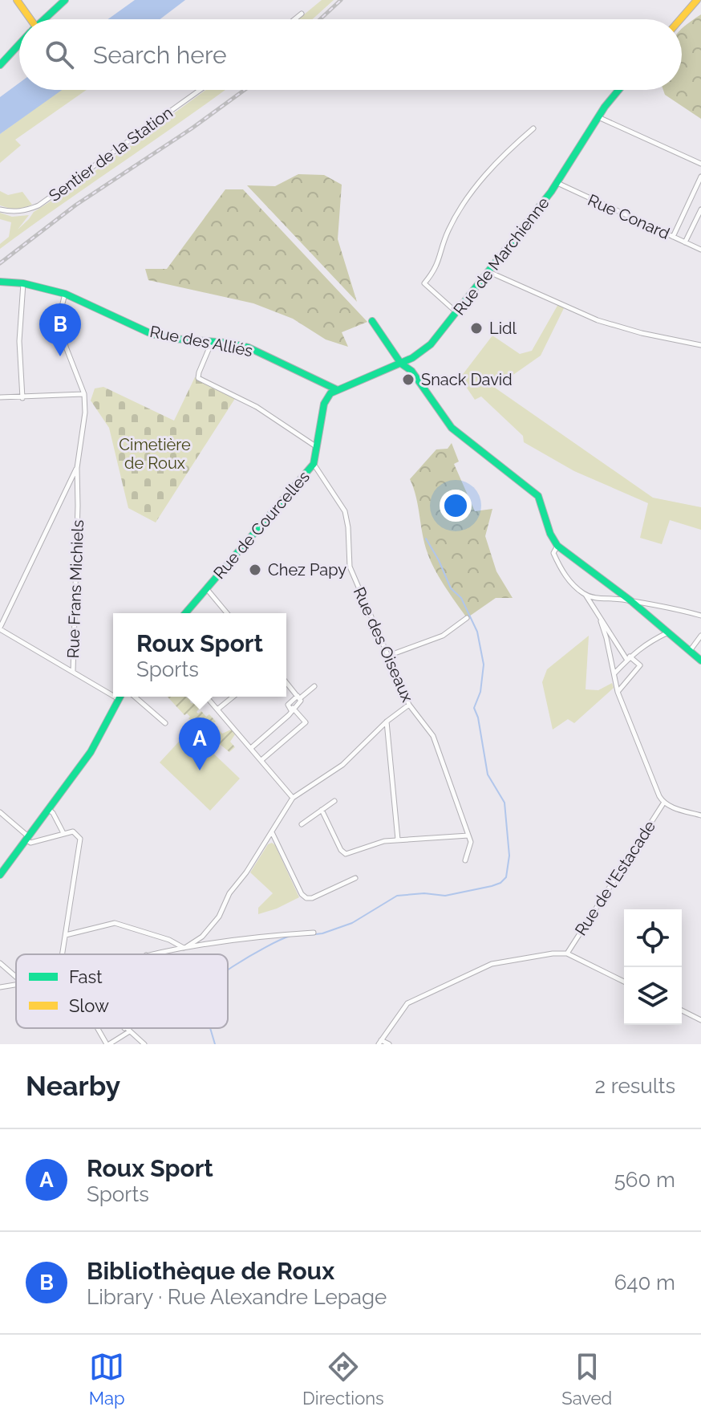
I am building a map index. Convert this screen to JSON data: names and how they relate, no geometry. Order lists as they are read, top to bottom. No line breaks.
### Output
{"streets":{"main road":["Rue de Marchienne","Rue des Alliés","Rue de Courcelles"],"street":["Sentier de la Station","Rue Conard","Rue Frans Michiels","Rue des Oiseaux","Rue de l'Estacade"]},"crossings":[["Rue Conard","Rue de Marchienne"],["Rue de Marchienne","Rue des Alliés"],["Rue de Marchienne","Rue de Courcelles"],["Rue des Alliés","Rue de Courcelles"],["Rue de Courcelles","Rue des Oiseaux"]],"parks":["Cimetière de Roux"],"places":["Lidl","Snack David","Chez Papy"],"legend":["Fast","Slow"],"page":{"search":"Search here","pins":["B","A"],"popup":["Roux Sport","Sports"],"heading":["Nearby","2 results"],"list":[{"mark":"A","name":"Roux Sport","note":"Sports","value":"560 m"},{"mark":"B","name":"Bibliothèque de Roux","note":"Library · Rue Alexandre Lepage","value":"640 m"}],"nav":["Map","Directions","Saved"]}}
